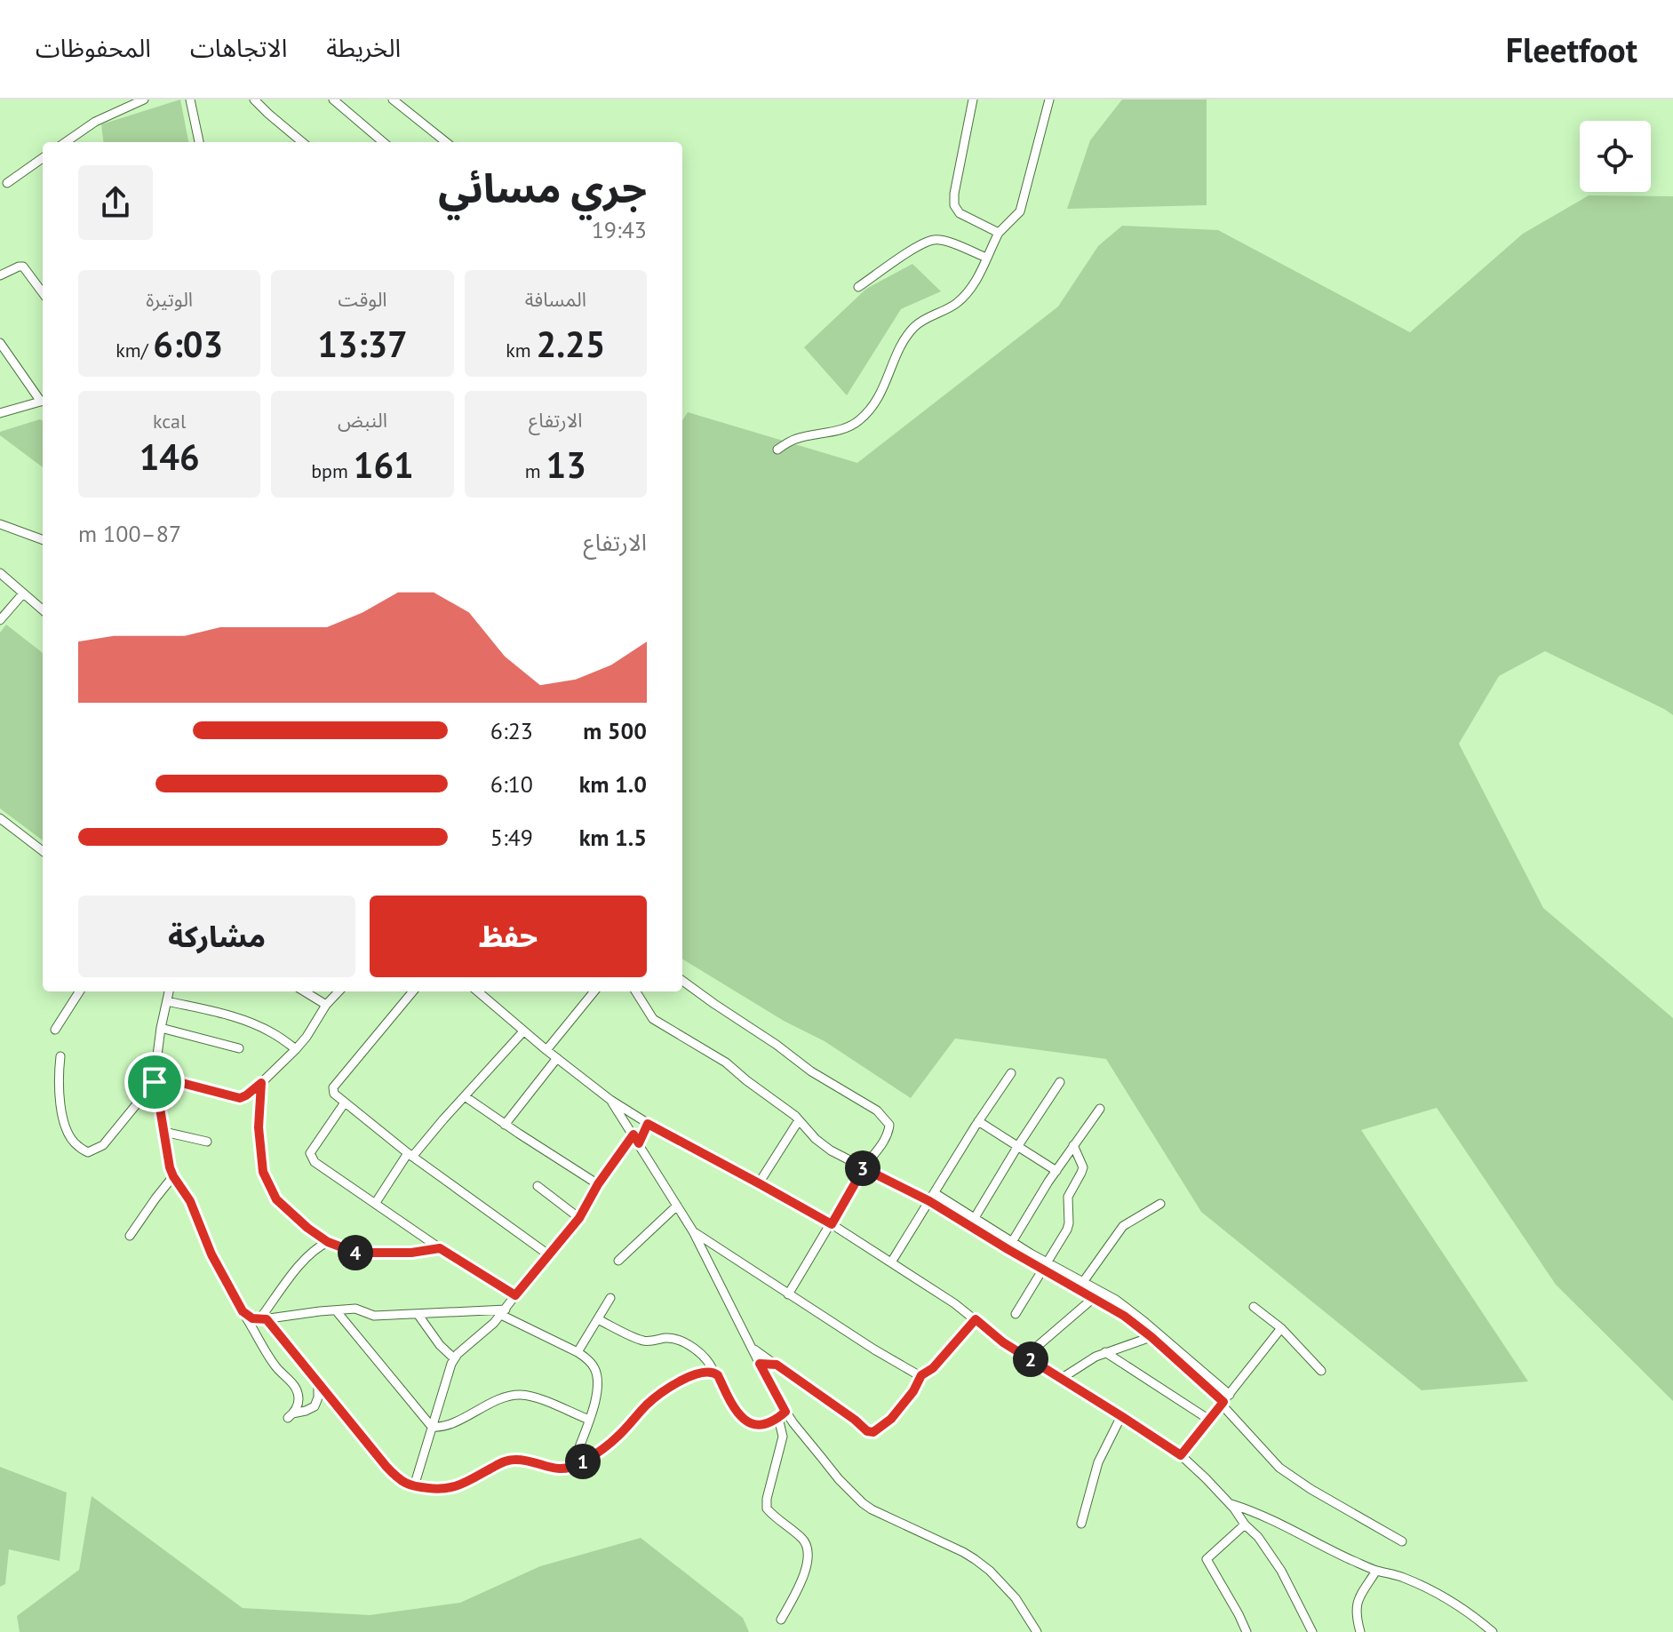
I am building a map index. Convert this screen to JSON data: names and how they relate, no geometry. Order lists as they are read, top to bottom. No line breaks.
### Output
{"page":{"header":"Fleetfoot","nav":["الخريطة","الاتجاهات","المحفوظات"],"heading":["جري مسائي","19:43"],"stats":[["المسافة","2.25 km"],["الوقت","13:37"],["الوتيرة","6:03 /km"],["الارتفاع","13 m"],["النبض","161 bpm"],["kcal","146"]],"chart":["الارتفاع","87–100 m"],"list":[{"name":"500 m","note":"6:23"},{"name":"1.0 km","note":"6:10"},{"name":"1.5 km","note":"5:49"}],"buttons":["حفظ","مشاركة"],"pins":["3","4","2","1"]}}
